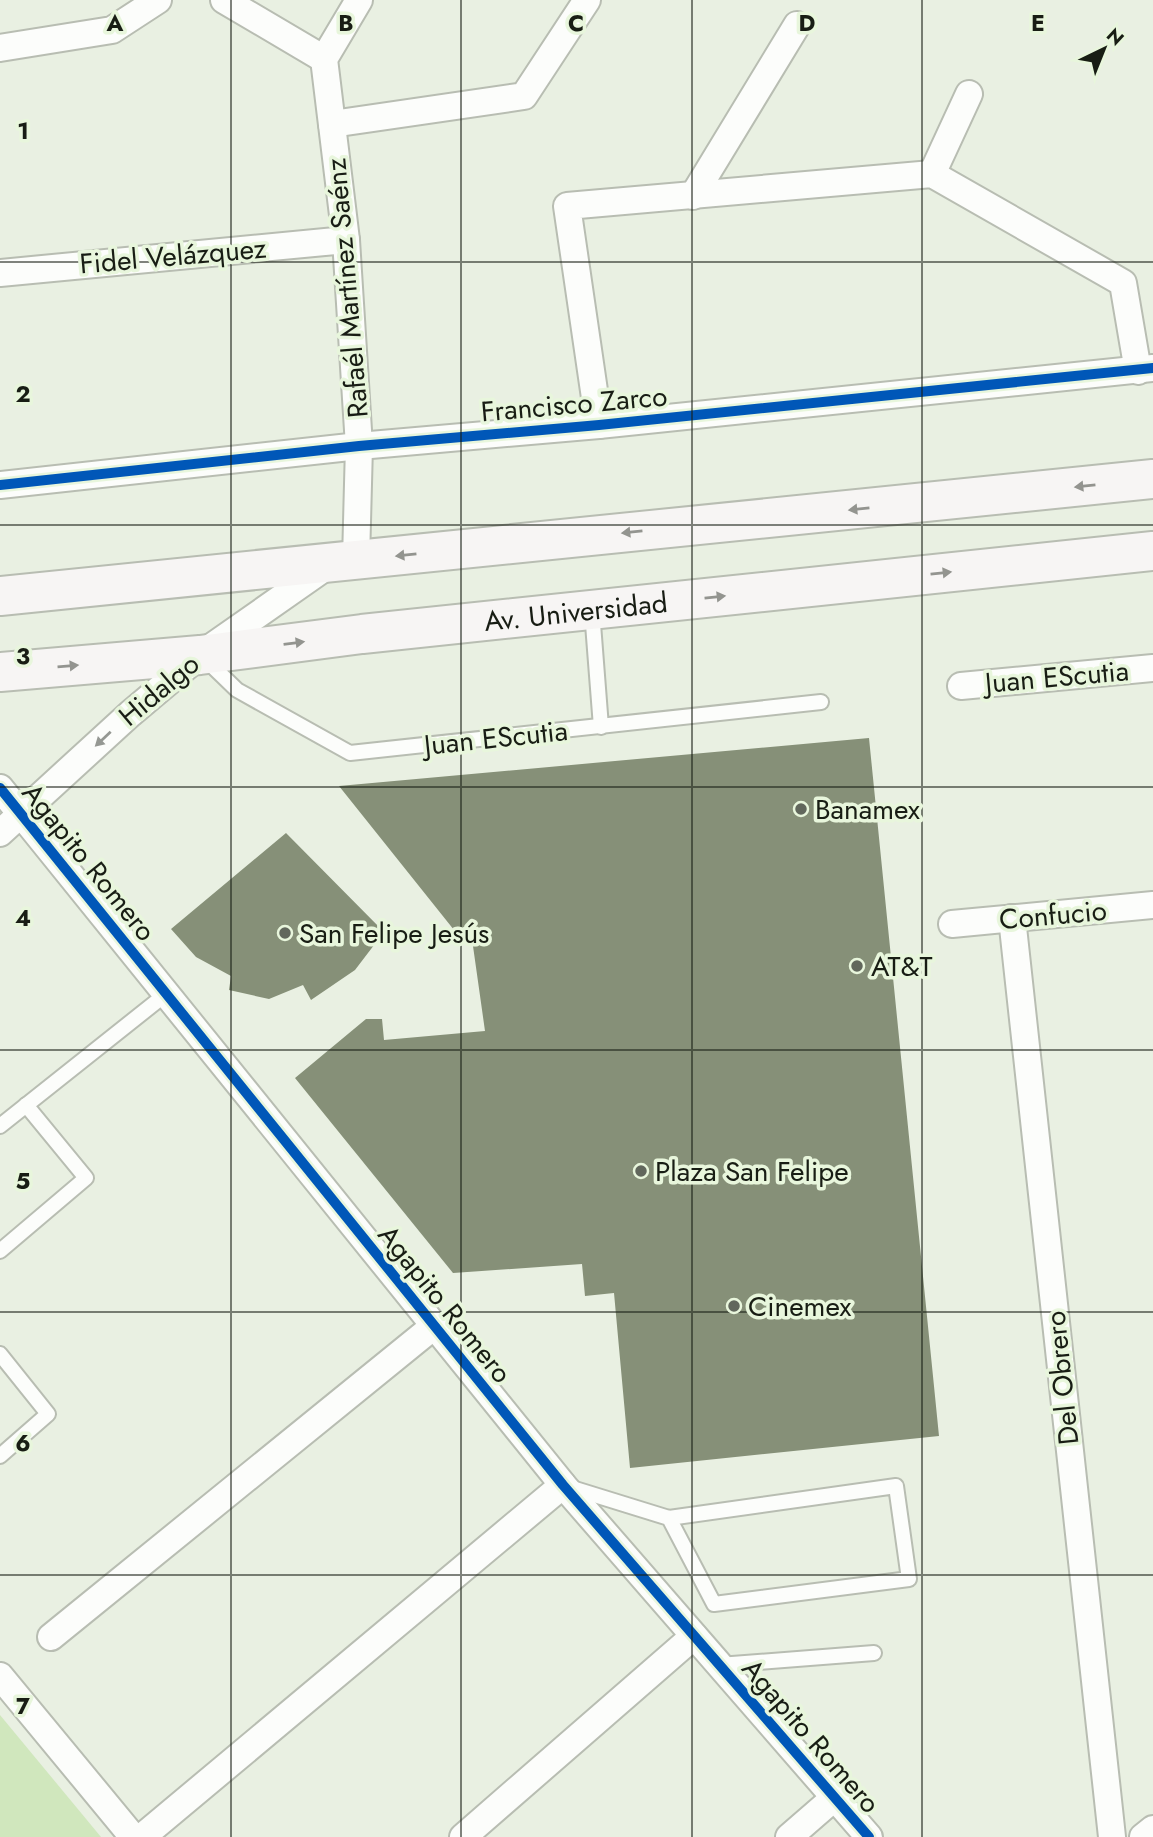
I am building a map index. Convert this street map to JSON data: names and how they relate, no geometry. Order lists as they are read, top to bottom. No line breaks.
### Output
{"streets":{"main road":["Av. Universidad"],"street":["Fidel Velázquez","Rafaél Martínez Saénz","Francisco Zarco","Juan EScutia","Hidalgo","Agapito Romero","Confucio","Del Obrero"]},"crossings":[["Fidel Velázquez","Rafaél Martínez Saénz"],["Rafaél Martínez Saénz","Francisco Zarco"],["Rafaél Martínez Saénz","Hidalgo"],["Av. Universidad","Juan EScutia"],["Av. Universidad","Hidalgo"],["Juan EScutia","Hidalgo"],["Hidalgo","Agapito Romero"],["Confucio","Del Obrero"]],"one_way":["Hidalgo"],"places":["Banamex","San Felipe Jesús","AT&T","Plaza San Felipe","Cinemex"],"north":"top right","grid":{"columns":["A","B","C","D","E"],"rows":["1","2","3","4","5","6","7"]}}
